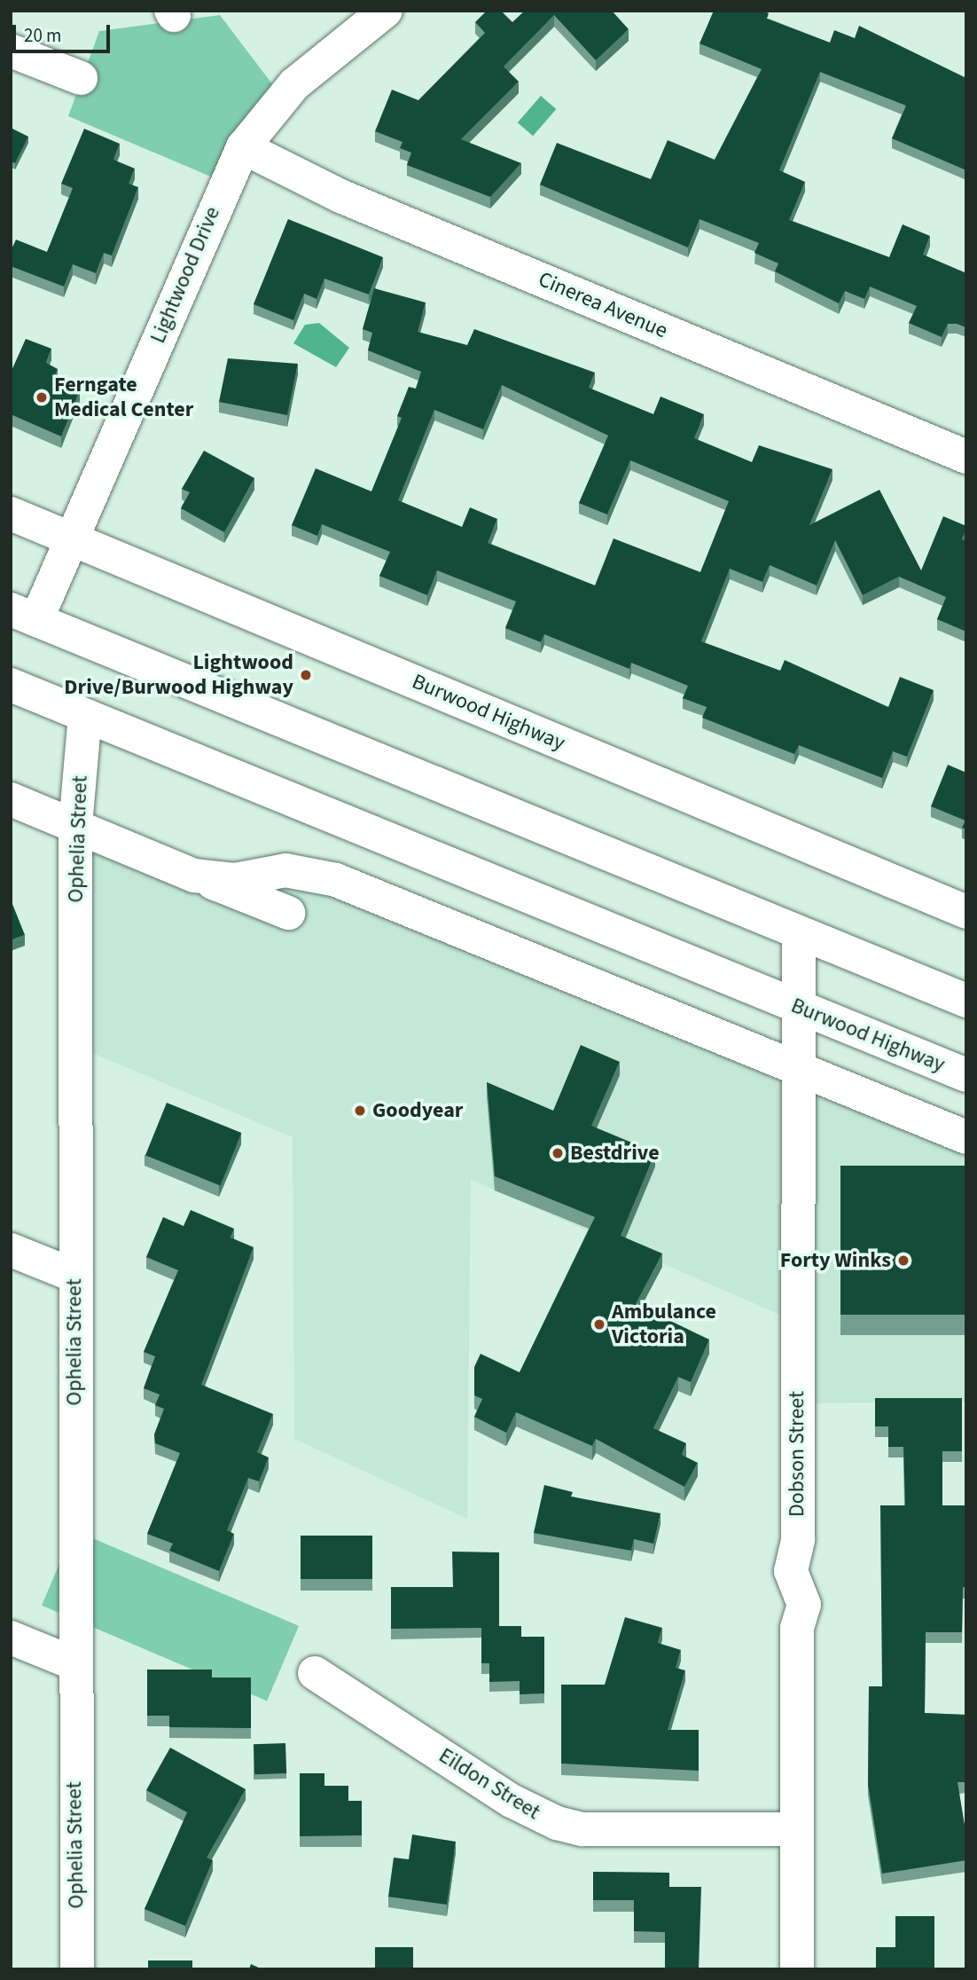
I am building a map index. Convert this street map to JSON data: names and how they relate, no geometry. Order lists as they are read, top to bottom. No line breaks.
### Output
{"streets":{"main road":["Lightwood Drive","Cinerea Avenue","Burwood Highway","Ophelia Street","Dobson Street","Eildon Street"]},"crossings":[["Lightwood Drive","Cinerea Avenue"],["Lightwood Drive","Burwood Highway"],["Burwood Highway","Ophelia Street"],["Burwood Highway","Dobson Street"],["Dobson Street","Eildon Street"]],"places":["Ferngate Medical Center","Lightwood Drive/Burwood Highway","Goodyear","Bestdrive","Forty Winks","Ambulance Victoria"],"scale_bar":"20 m"}
